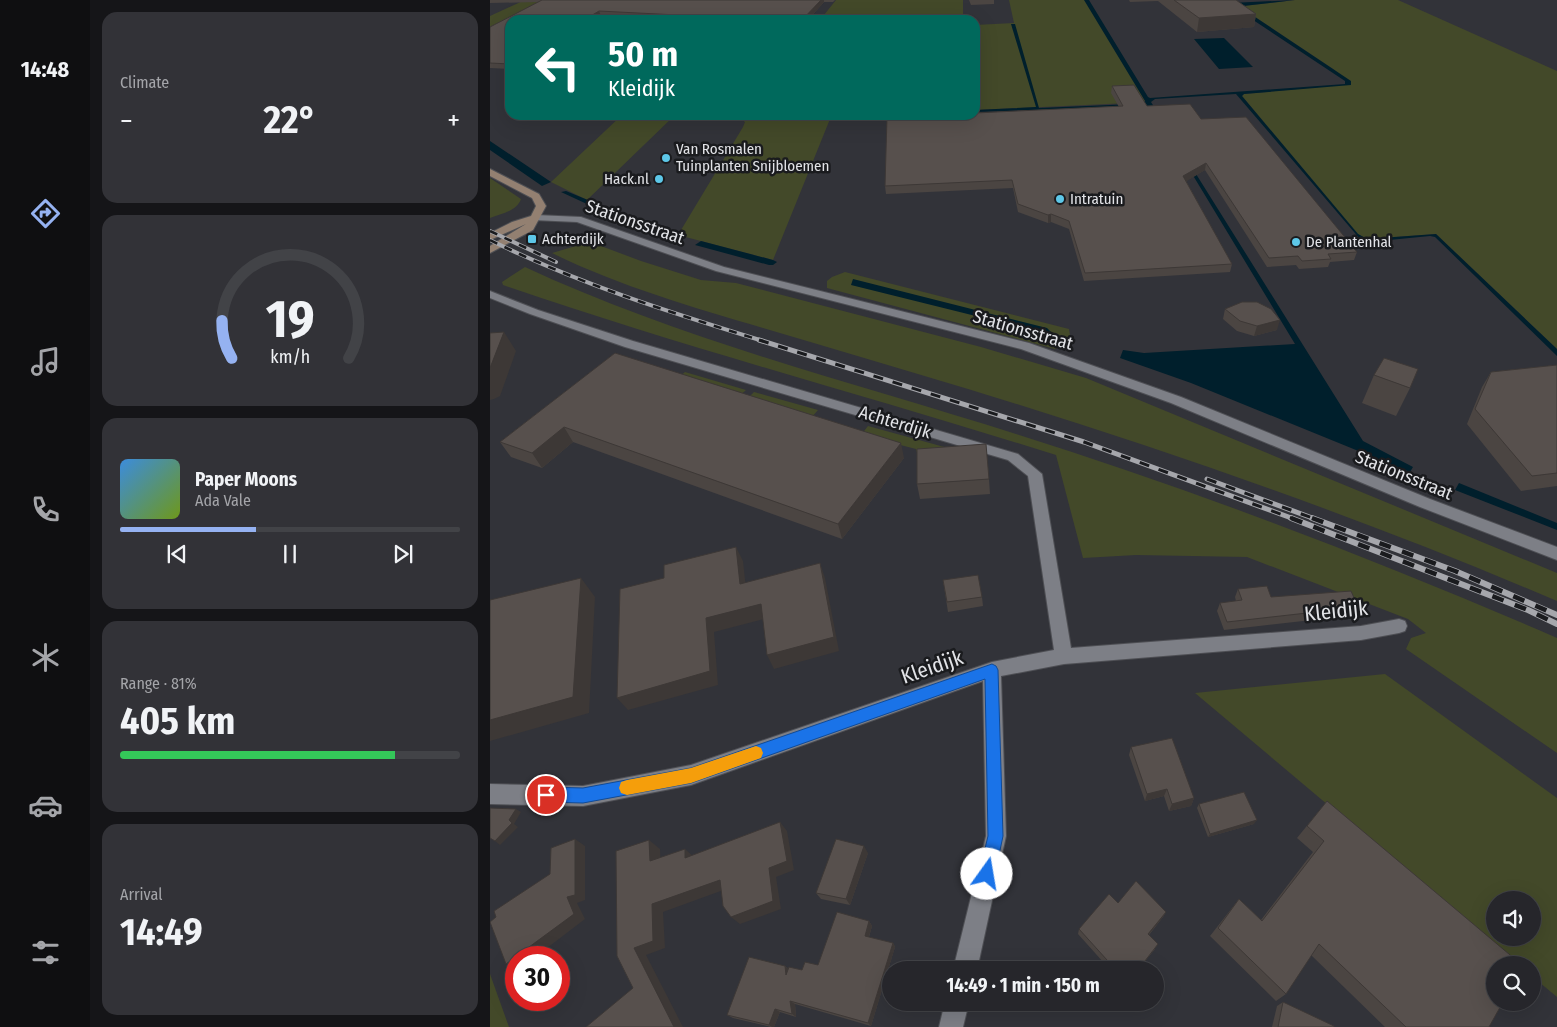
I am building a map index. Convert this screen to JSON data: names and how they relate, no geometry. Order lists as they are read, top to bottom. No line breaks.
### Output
{"streets":{"street":["Stationsstraat","Achterdijk","Kleidijk"]},"crossings":[["Achterdijk","Kleidijk"]],"places":{"other":["Van Rosmalen Tuinplanten Snijbloemen","Hack.nl","Intratuin","De Plantenhal"],"transit":["Achterdijk"]},"page":{"tabs":"14:48","tile":["Climate",["Range · 81%","405 km"],["Arrival","14:49"]],"turn":["50 m","Kleidijk"],"heat":["−","22°","+"],"song":["Paper Moons","Ada Vale"],"limit":"30","trip":"14:49 · 1 min · 150 m","gauge":["19","km/h"]}}
